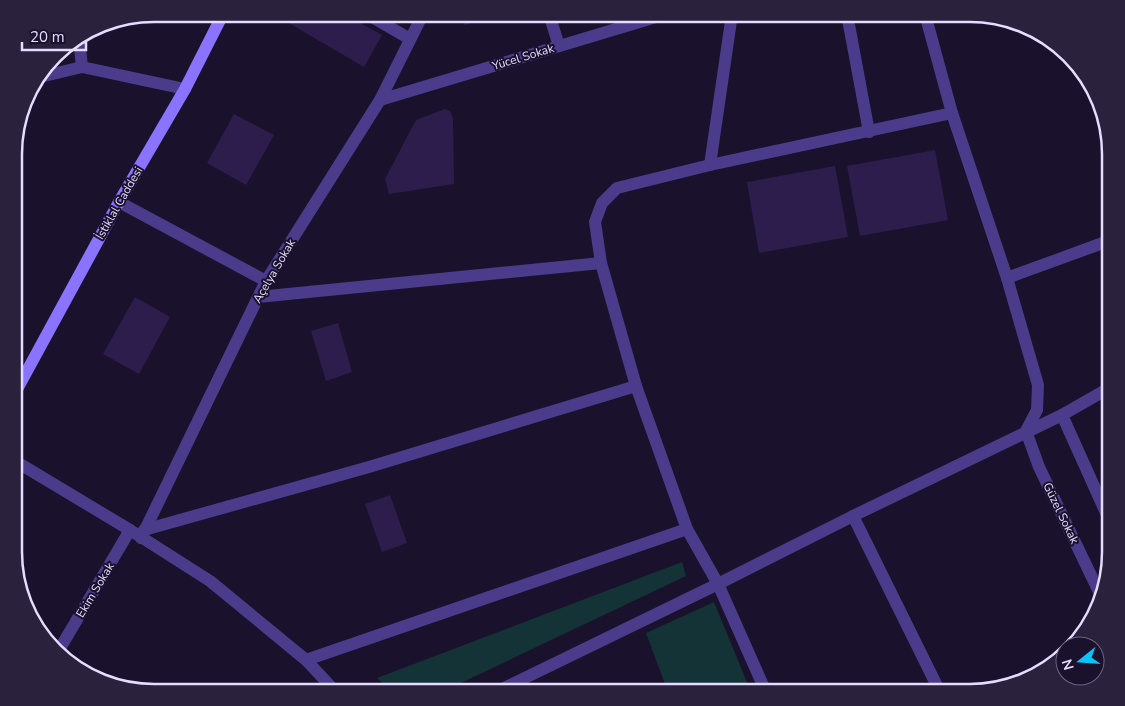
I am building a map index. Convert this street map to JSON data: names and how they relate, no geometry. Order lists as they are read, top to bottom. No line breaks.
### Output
{"streets":{"main road":["İstiklal Caddesi"],"street":["Yücel Sokak","Açelya Sokak","Güzel Sokak","Ekim Sokak"]},"crossings":[["Yücel Sokak","Açelya Sokak"]],"scale_bar":"20 m","north":"left"}
